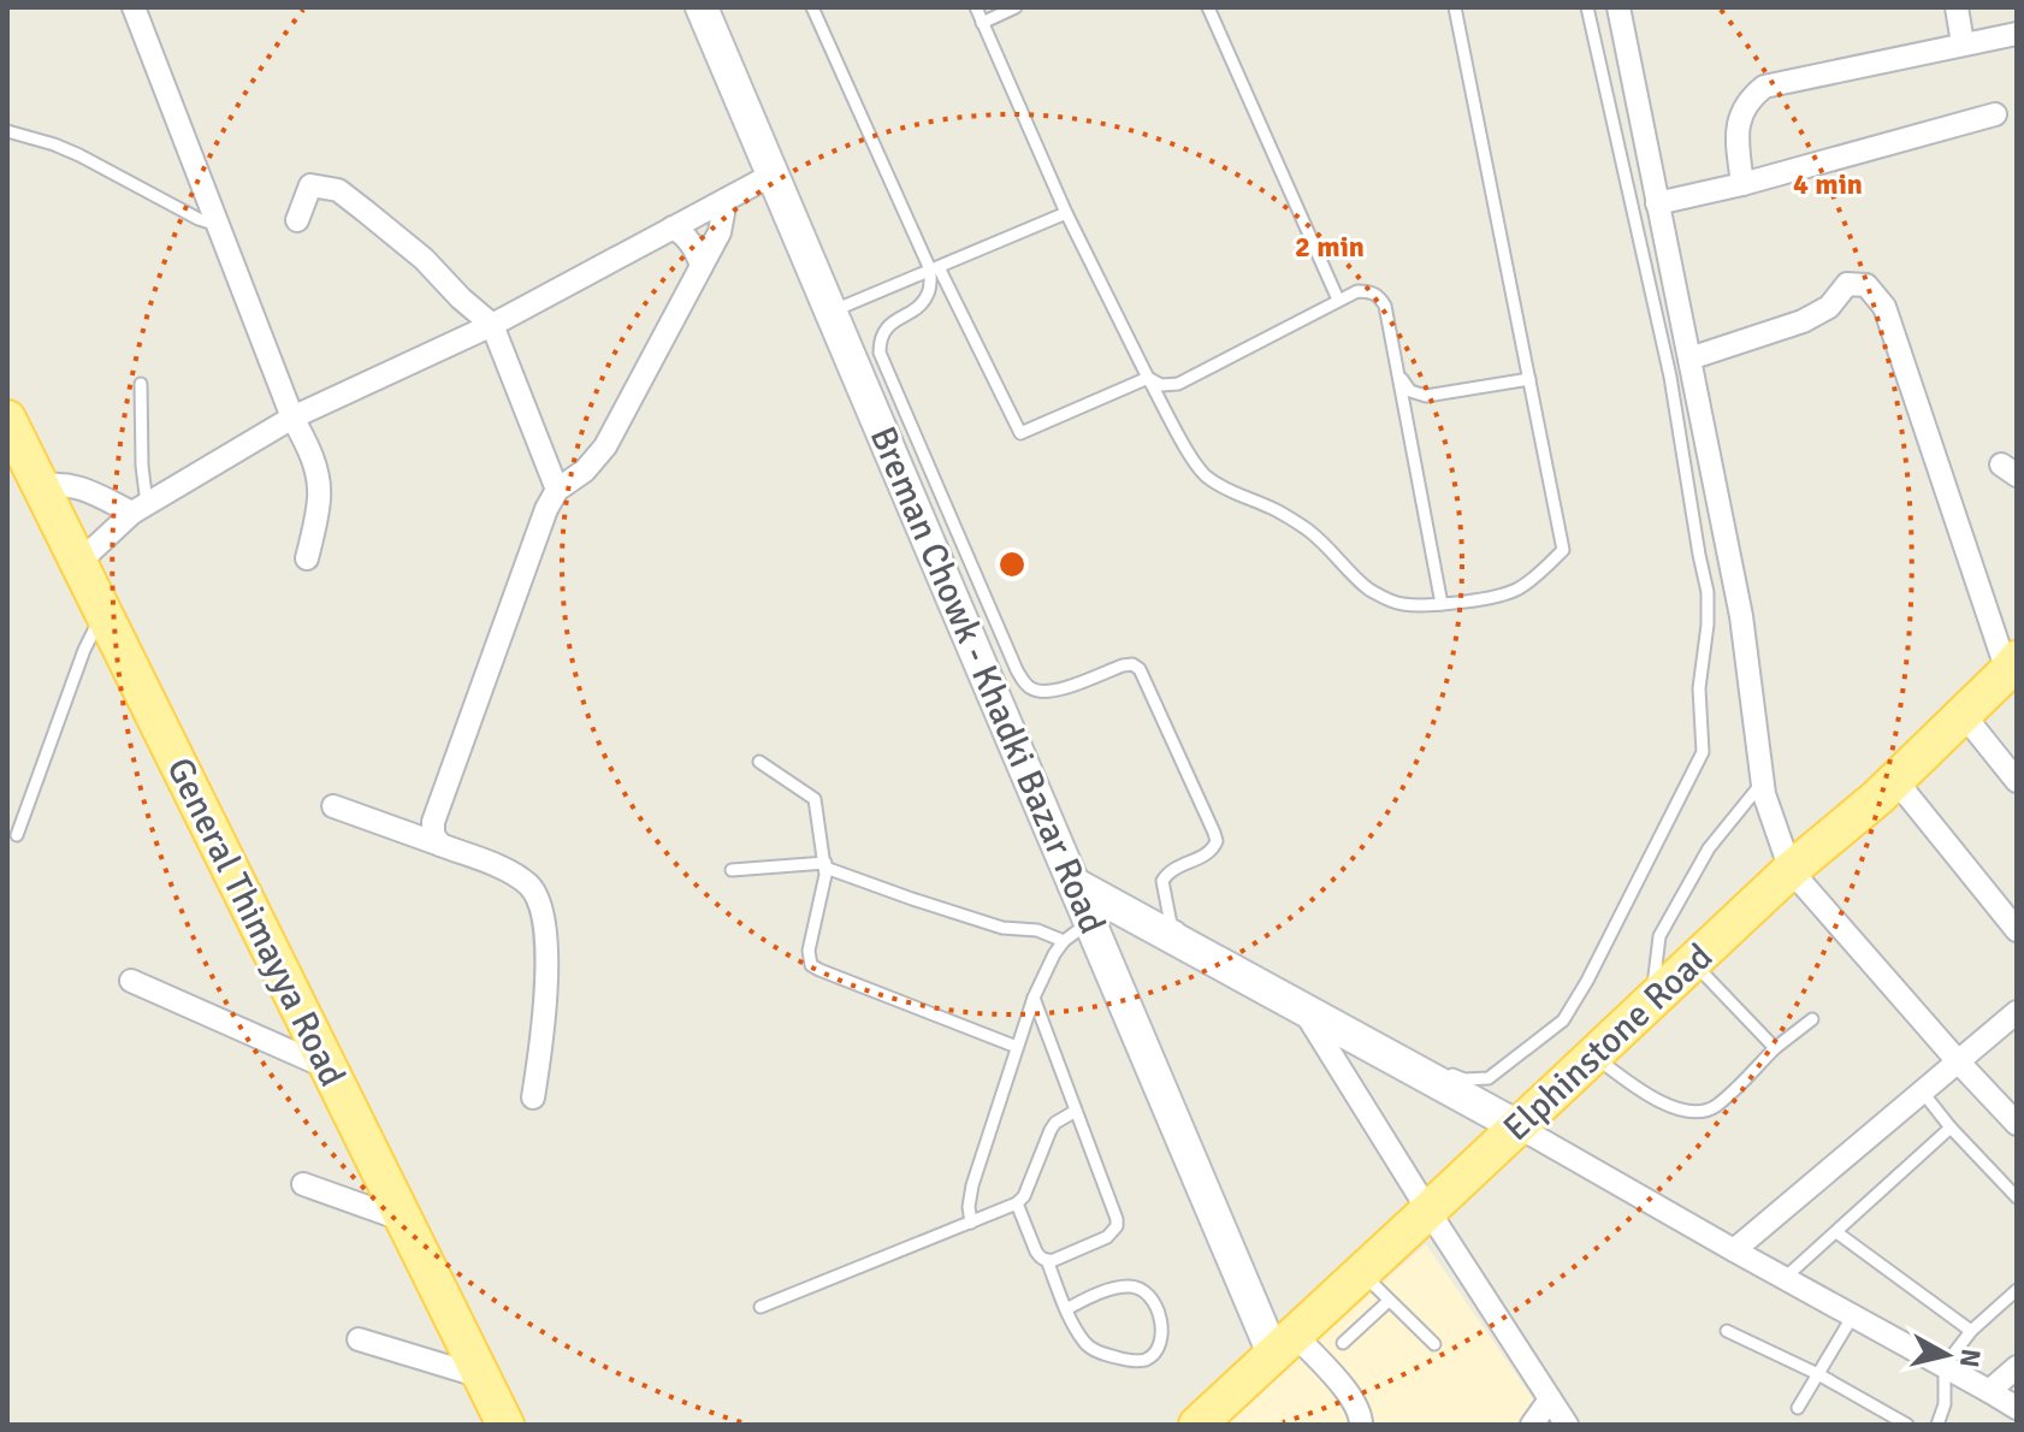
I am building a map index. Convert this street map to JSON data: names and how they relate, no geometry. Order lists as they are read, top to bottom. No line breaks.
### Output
{"streets":{"main road":["Breman Chowk - Khadki Bazar Road","General Thimayya Road","Elphinstone Road"]},"crossings":[["Breman Chowk - Khadki Bazar Road","Elphinstone Road"]],"north":"right","rings":["4 min","2 min"]}
